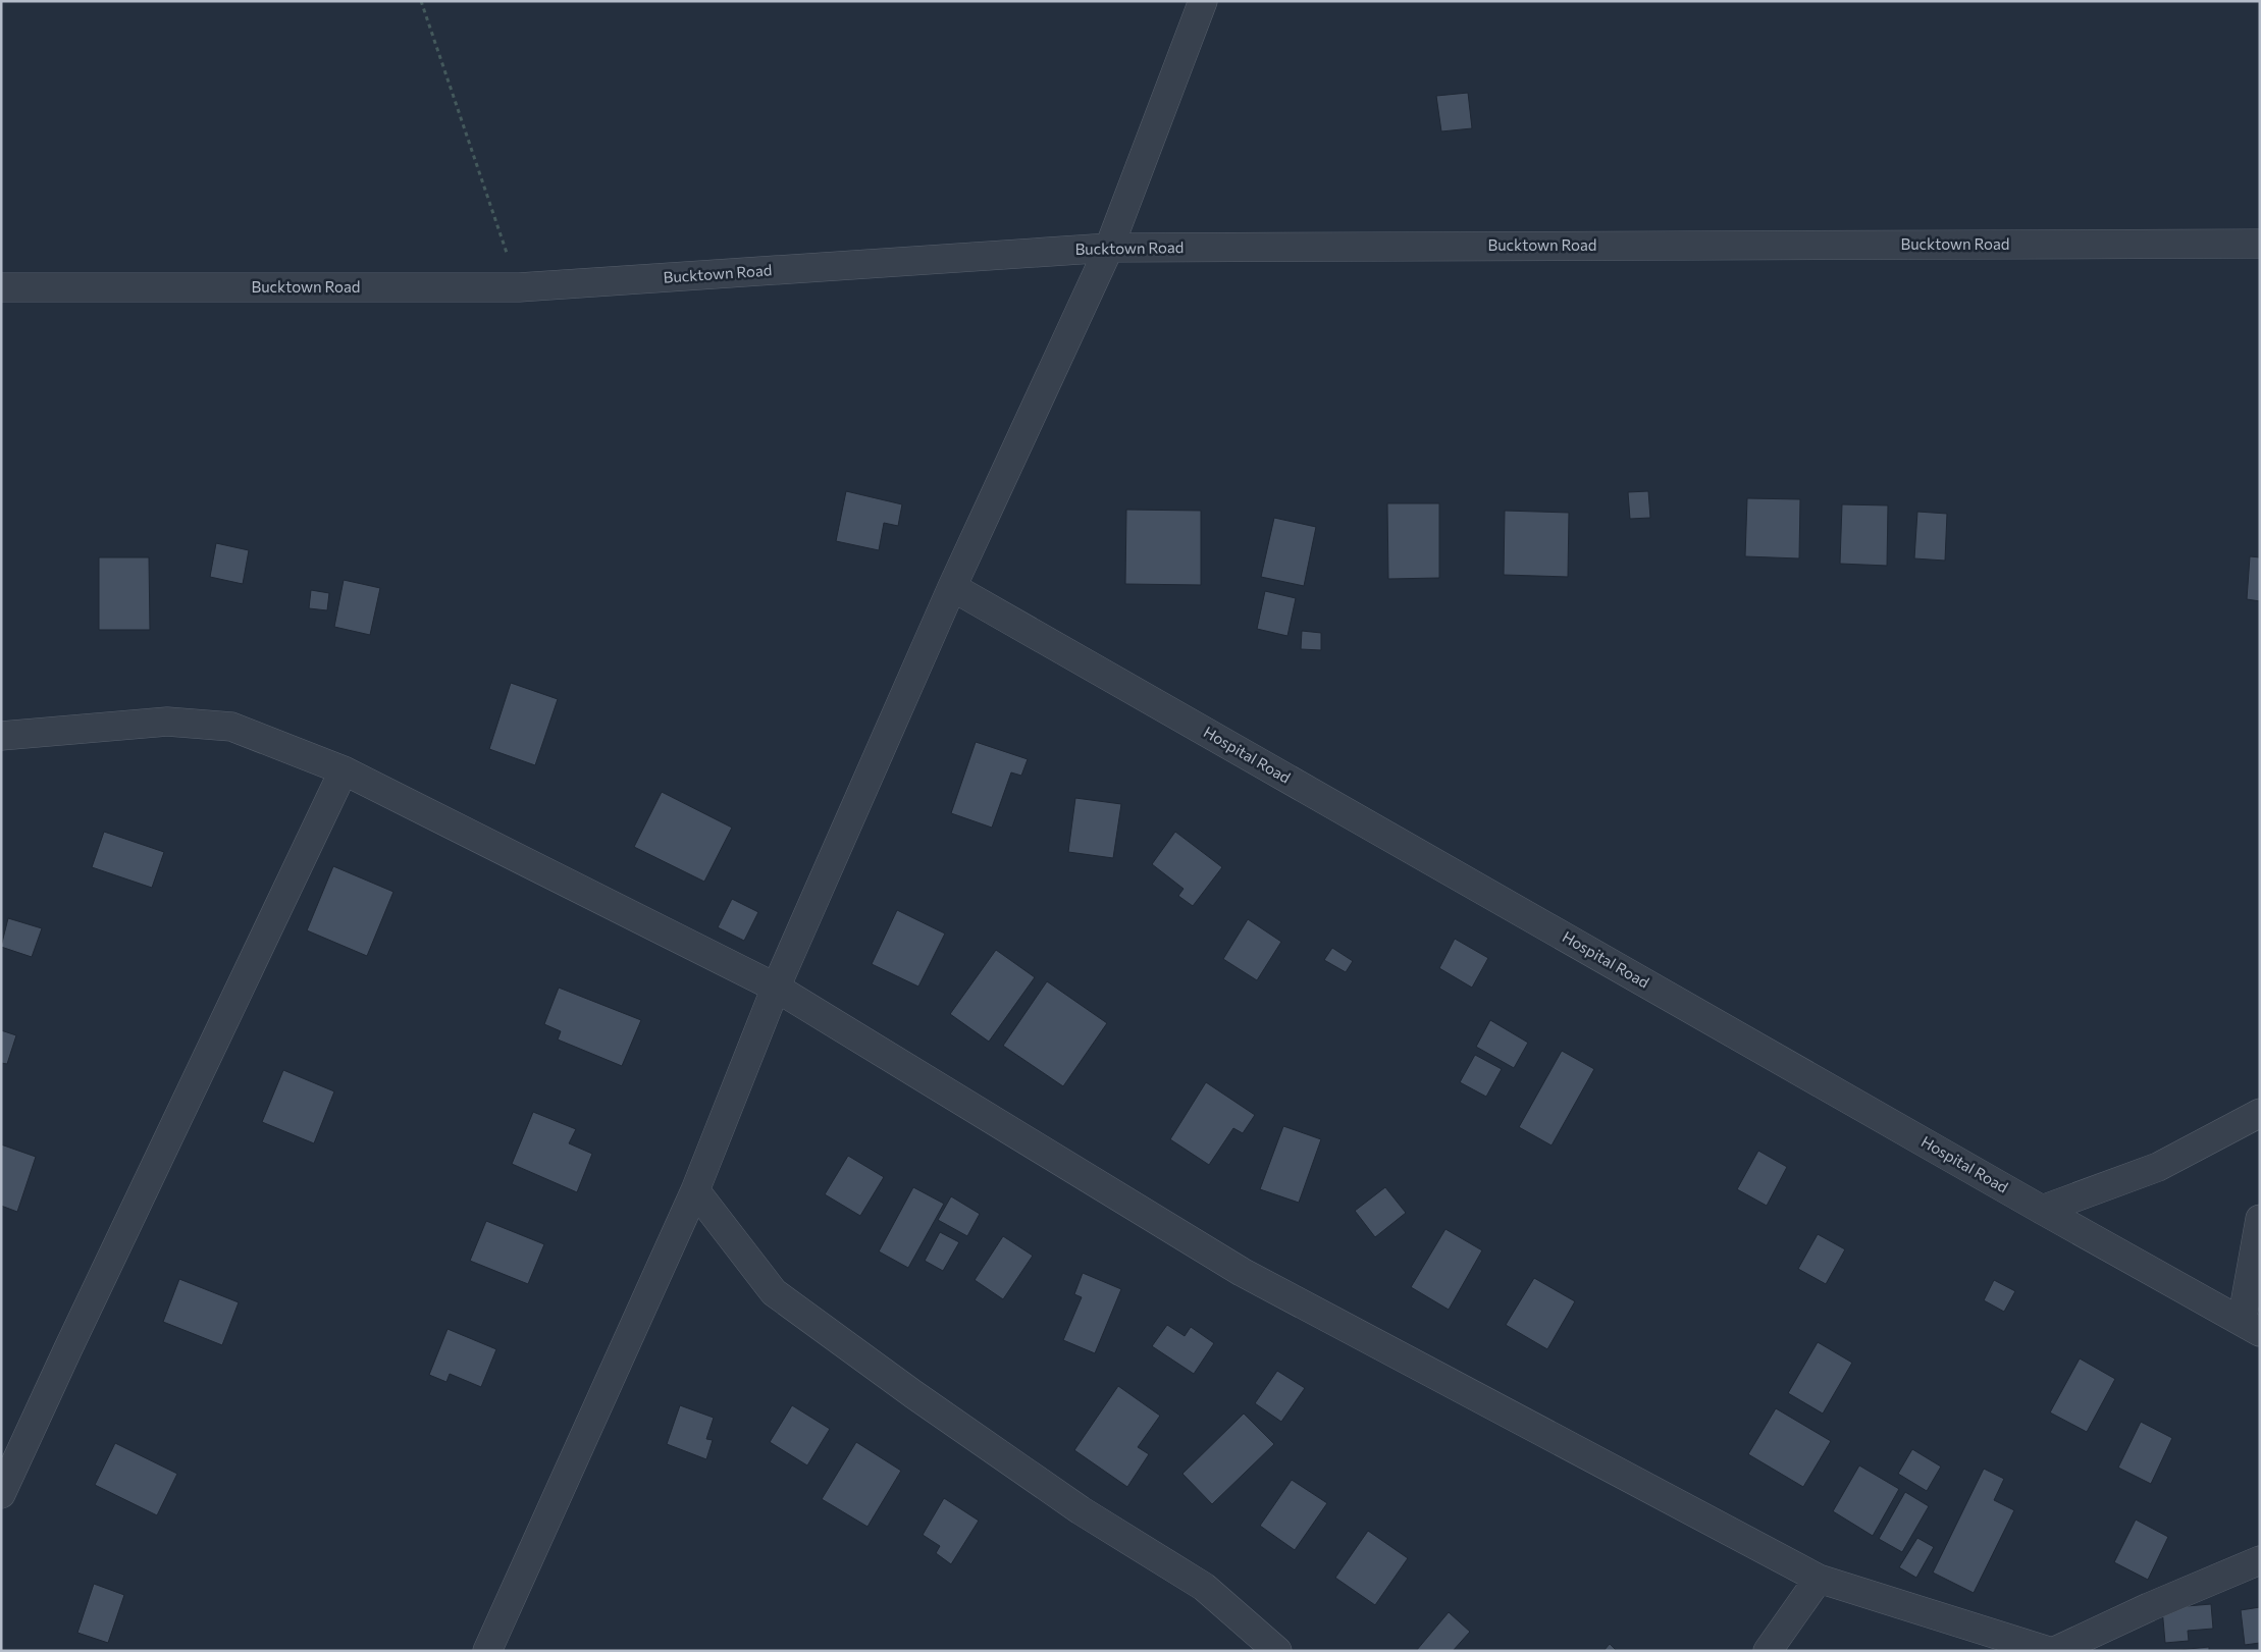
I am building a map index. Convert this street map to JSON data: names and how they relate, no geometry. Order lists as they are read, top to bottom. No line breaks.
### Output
{"streets":{"street":["Bucktown Road","Hospital Road"]}}
